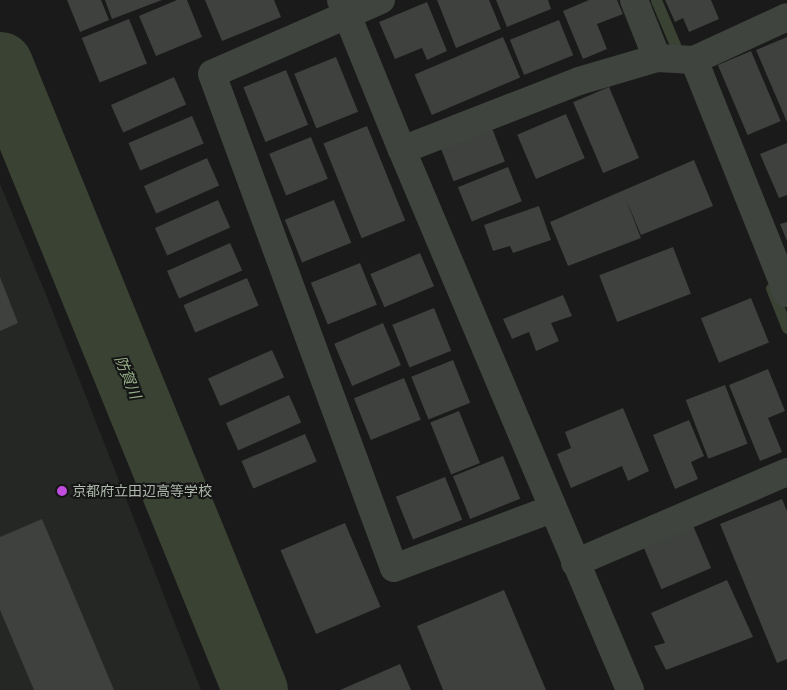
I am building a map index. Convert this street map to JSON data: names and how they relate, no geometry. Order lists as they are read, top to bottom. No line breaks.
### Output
{"water":["防賀川"],"places":["京都府立田辺高等学校"]}
